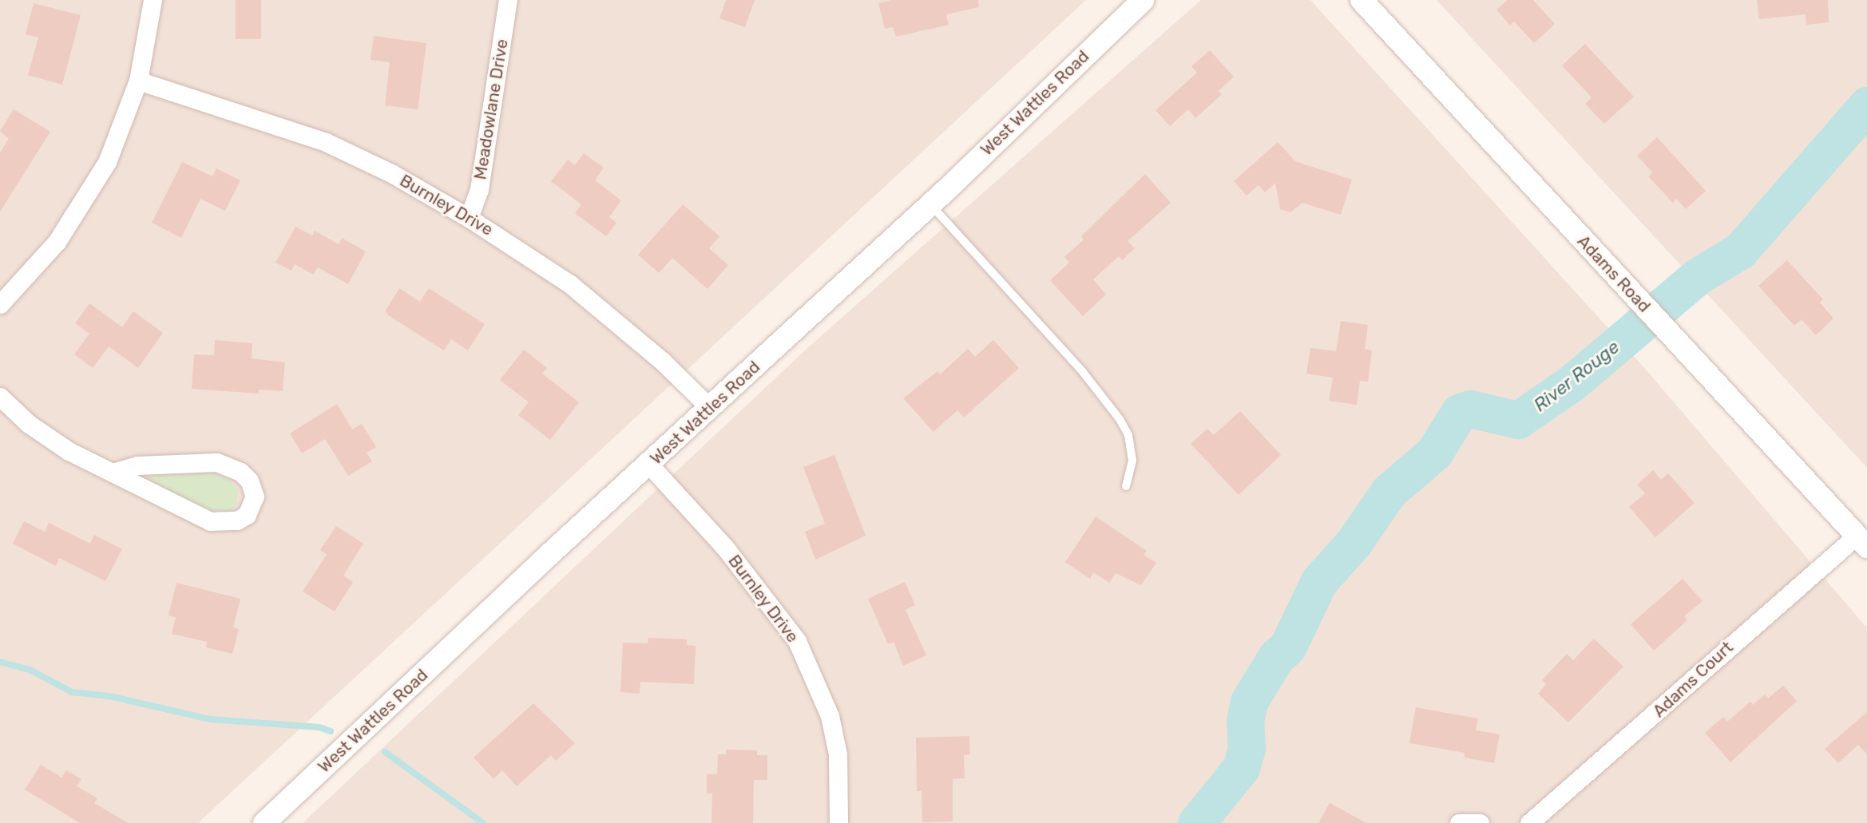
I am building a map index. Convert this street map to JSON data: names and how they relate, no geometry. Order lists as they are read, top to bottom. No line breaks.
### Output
{"streets":{"street":["West Wattles Road","Meadowlane Drive","Burnley Drive","Adams Road","Adams Court"]},"crossings":[["West Wattles Road","Burnley Drive"],["Meadowlane Drive","Burnley Drive"],["Adams Road","Adams Court"]],"water":["River Rouge"]}
